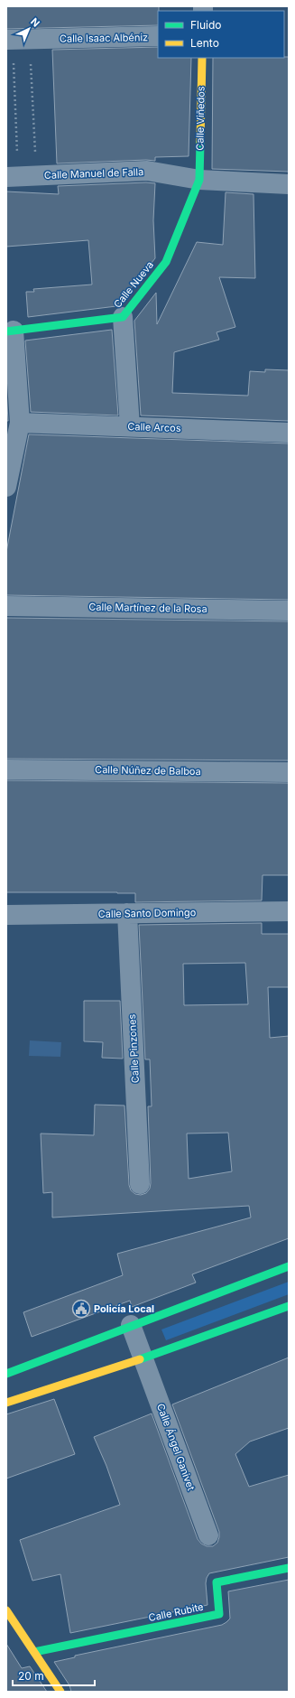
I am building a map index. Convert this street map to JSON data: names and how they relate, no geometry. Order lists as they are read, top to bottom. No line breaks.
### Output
{"streets":{"street":["Calle Isaac Albéniz","Calle Viñedos","Calle Manuel de Falla","Calle Nueva","Calle Arcos","Calle Martínez de la Rosa","Calle Núñez de Balboa","Calle Santo Domingo","Calle Pinzones","Calle Ángel Ganivet","Calle Rubite"]},"crossings":[["Calle Viñedos","Calle Manuel de Falla"],["Calle Viñedos","Calle Nueva"],["Calle Manuel de Falla","Calle Nueva"],["Calle Santo Domingo","Calle Pinzones"]],"places":{"public building":["Policía Local"]},"legend":["Fluido","Lento"],"scale_bar":"20 m","north":"top right"}
